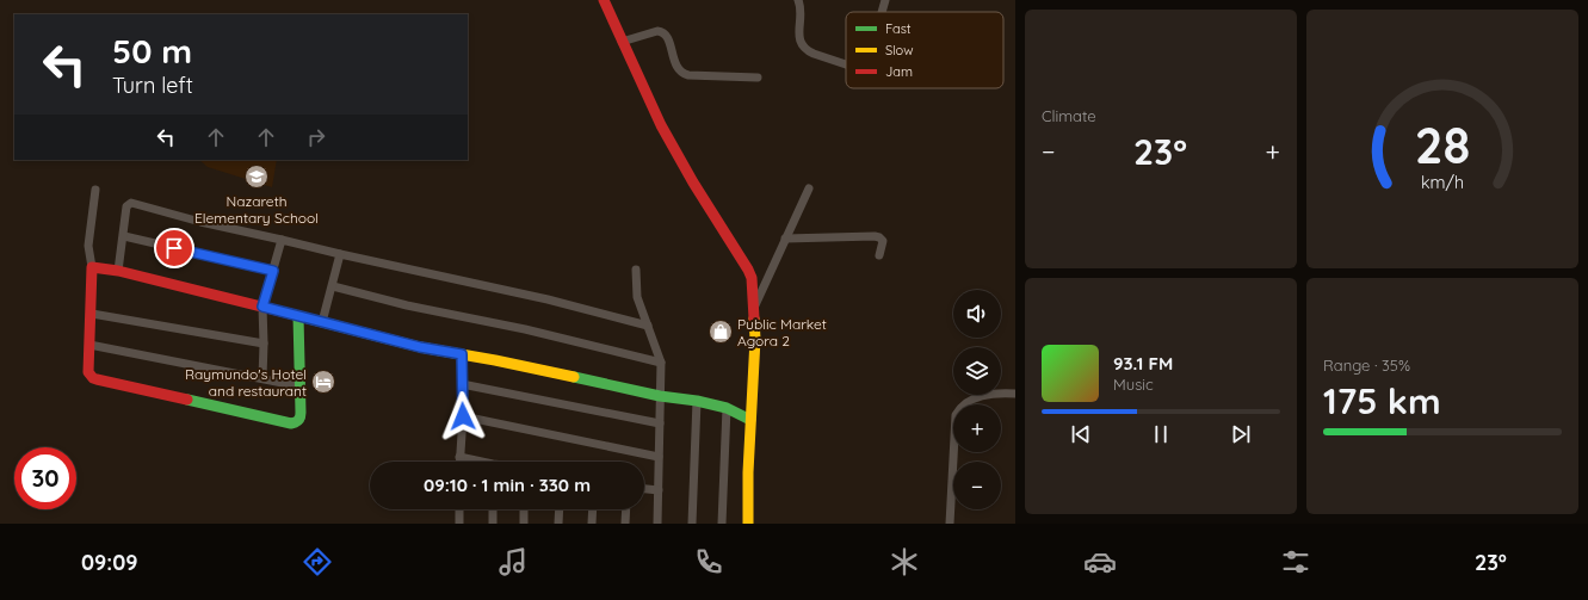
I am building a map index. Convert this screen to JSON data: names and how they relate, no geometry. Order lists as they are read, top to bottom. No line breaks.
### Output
{"places":{"school or university":["Nazareth Elementary School"],"shop":["Public Market Agora 2"],"hotel":["Raymundo's Hotel and restaurant"]},"legend":["Fast","Slow","Jam"],"page":{"tile":["Climate",["Range · 35%","175 km"]],"turn":["50 m","Turn left"],"heat":["−","23°","+"],"map_buttons":["+","−"],"song":["93.1 FM","Music"],"limit":"30","trip":"09:10 · 1 min · 330 m","tabs":["09:09","23°"],"gauge":["28","km/h"]}}
